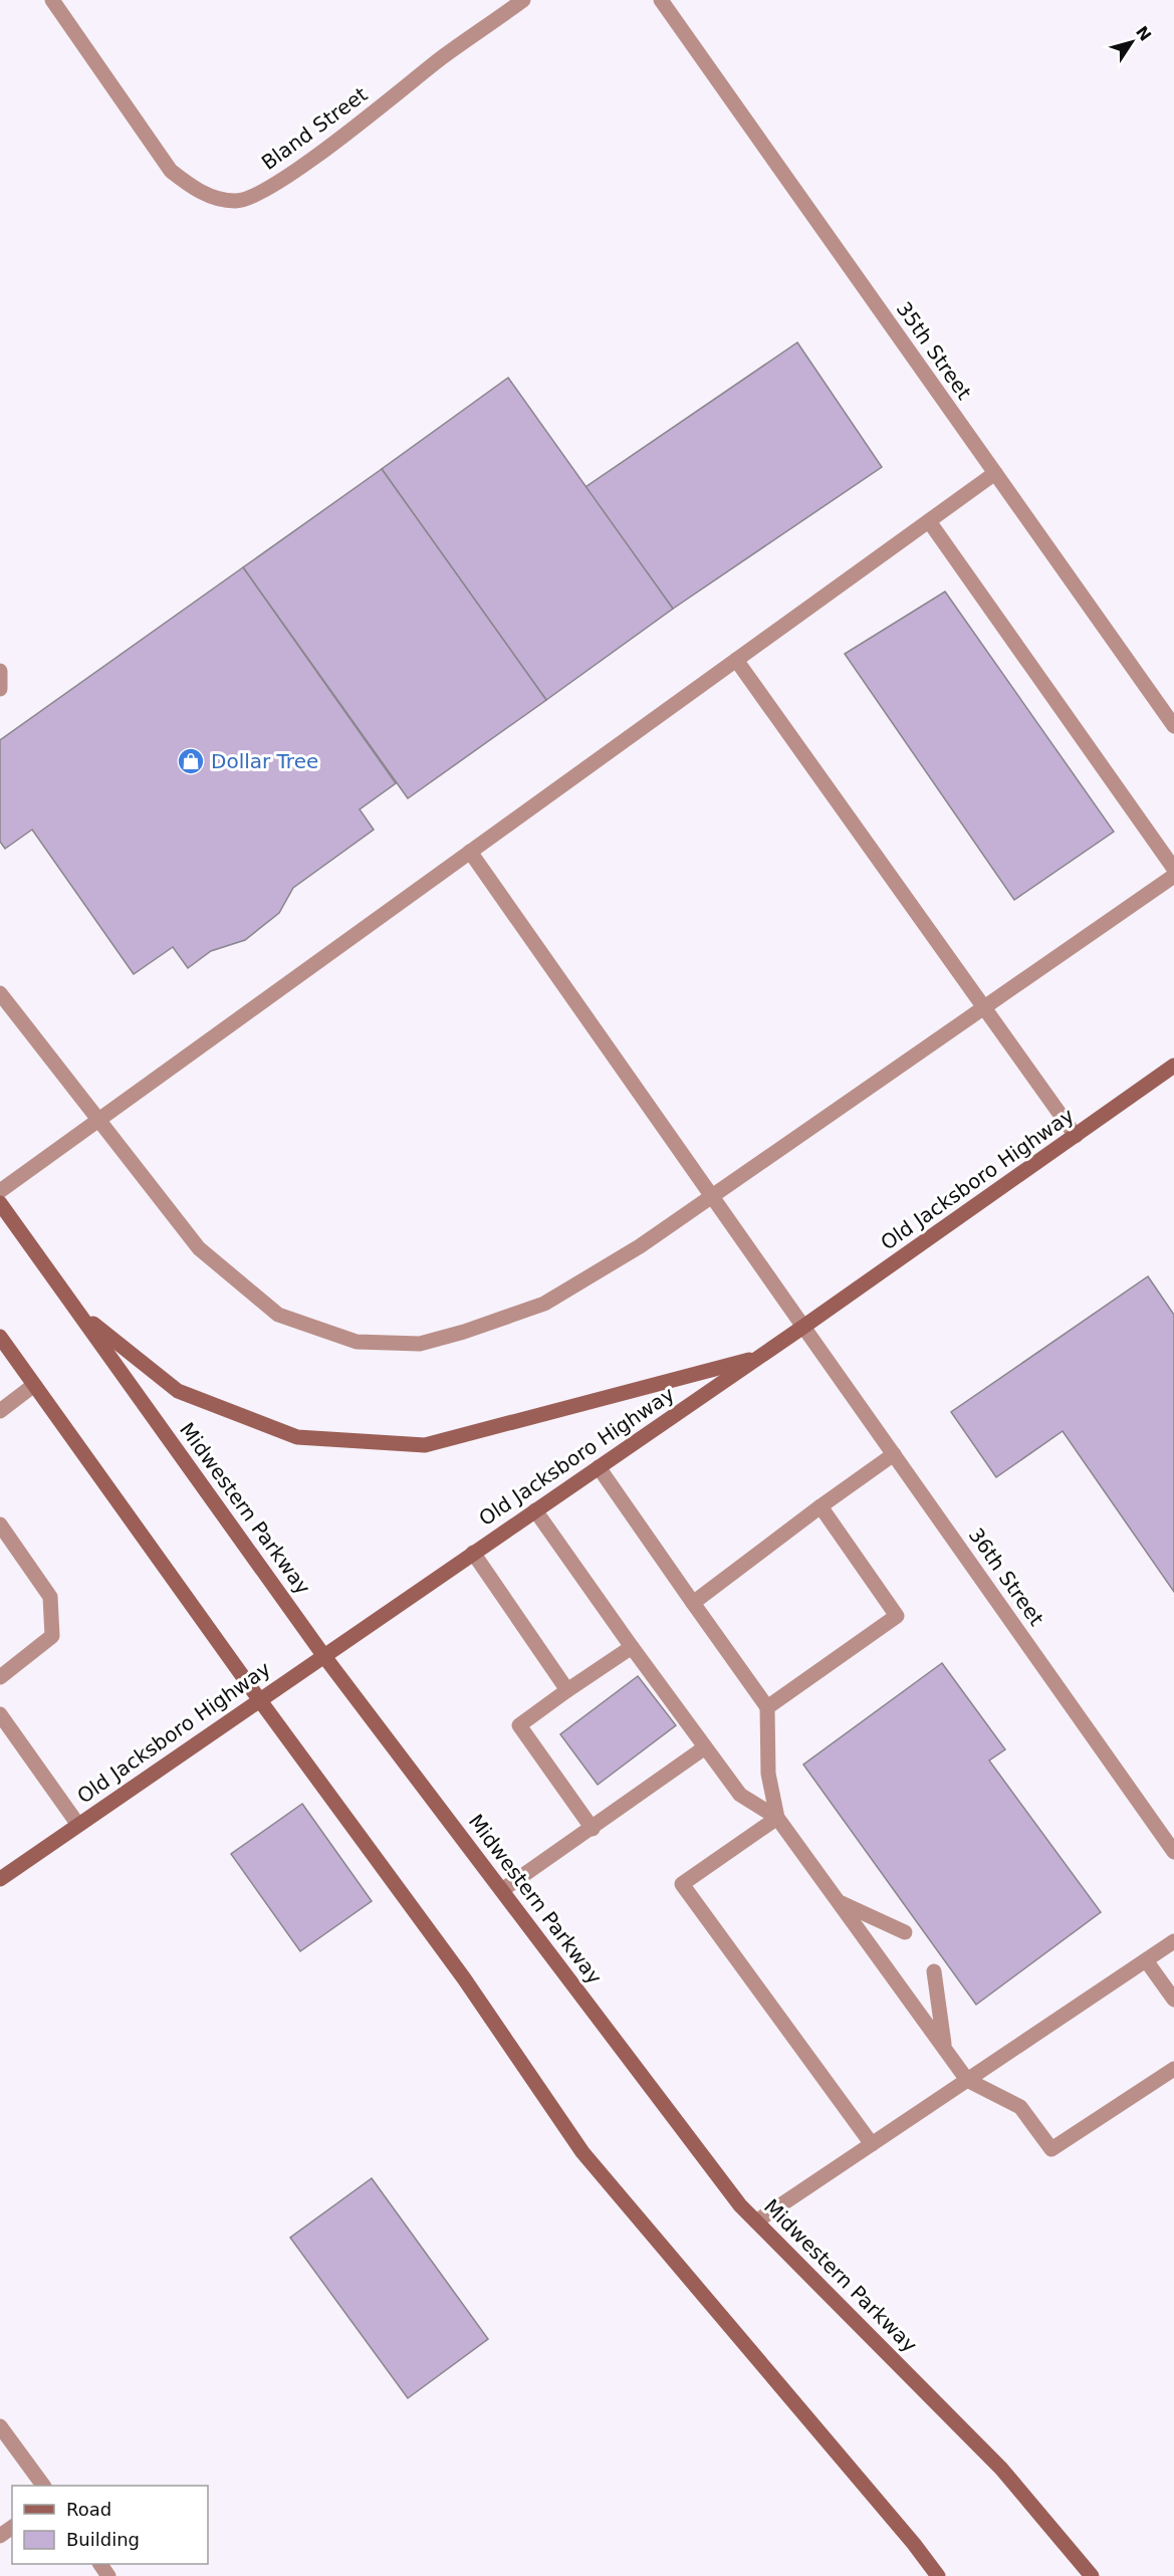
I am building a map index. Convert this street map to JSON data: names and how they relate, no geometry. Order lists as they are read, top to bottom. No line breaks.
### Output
{"streets":{"main road":["Old Jacksboro Highway","Midwestern Parkway"],"street":["Bland Street","35th Street","36th Street"]},"crossings":[["Old Jacksboro Highway","Midwestern Parkway"],["Old Jacksboro Highway","36th Street"]],"places":{"shop":["Dollar Tree"]},"legend":["Road","Building"],"north":"top right"}
